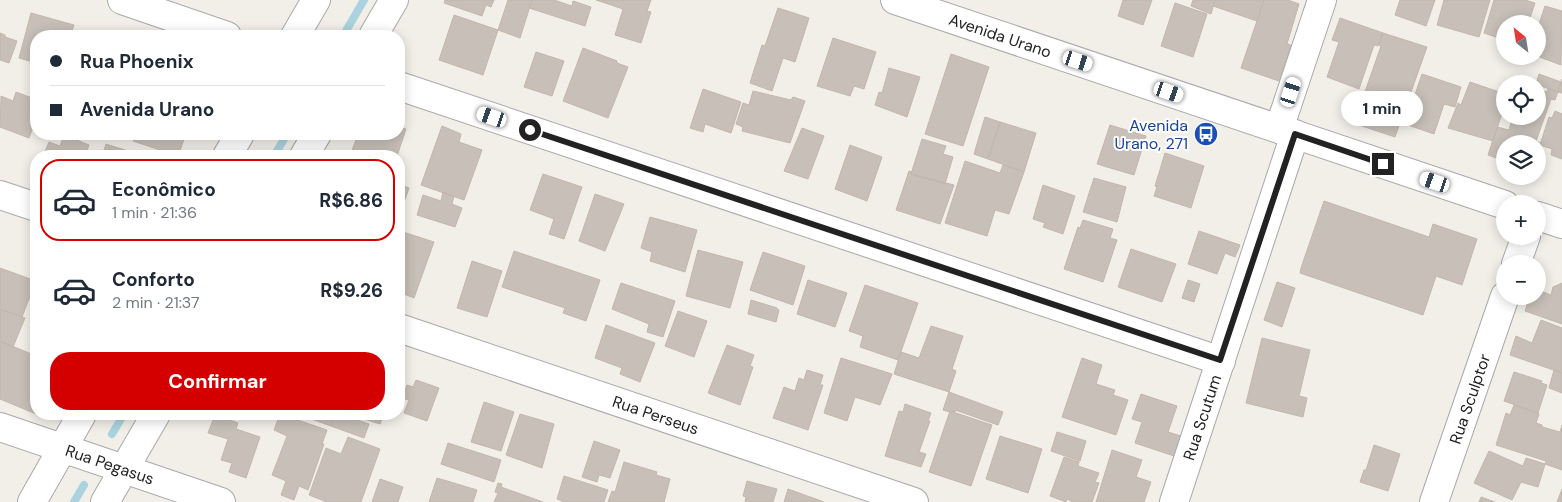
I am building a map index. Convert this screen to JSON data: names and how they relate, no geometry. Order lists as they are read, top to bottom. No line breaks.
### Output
{"streets":{"street":["Avenida Urano","Rua Sculptor","Rua Perseus","Rua Scutum","Rua Pegasus"]},"crossings":[["Avenida Urano","Rua Scutum"]],"places":{"bus stop":["Avenida Urano, 271"]},"north":"top left","page":{"map_buttons":["+","−"],"banner":["Rua Phoenix","Avenida Urano"],"bubble":"1 min","list":[{"name":"Econômico","note":"1 min · 21:36","value":"R$6.86"},{"name":"Conforto","note":"2 min · 21:37","value":"R$9.26"}],"buttons":"Confirmar"}}
